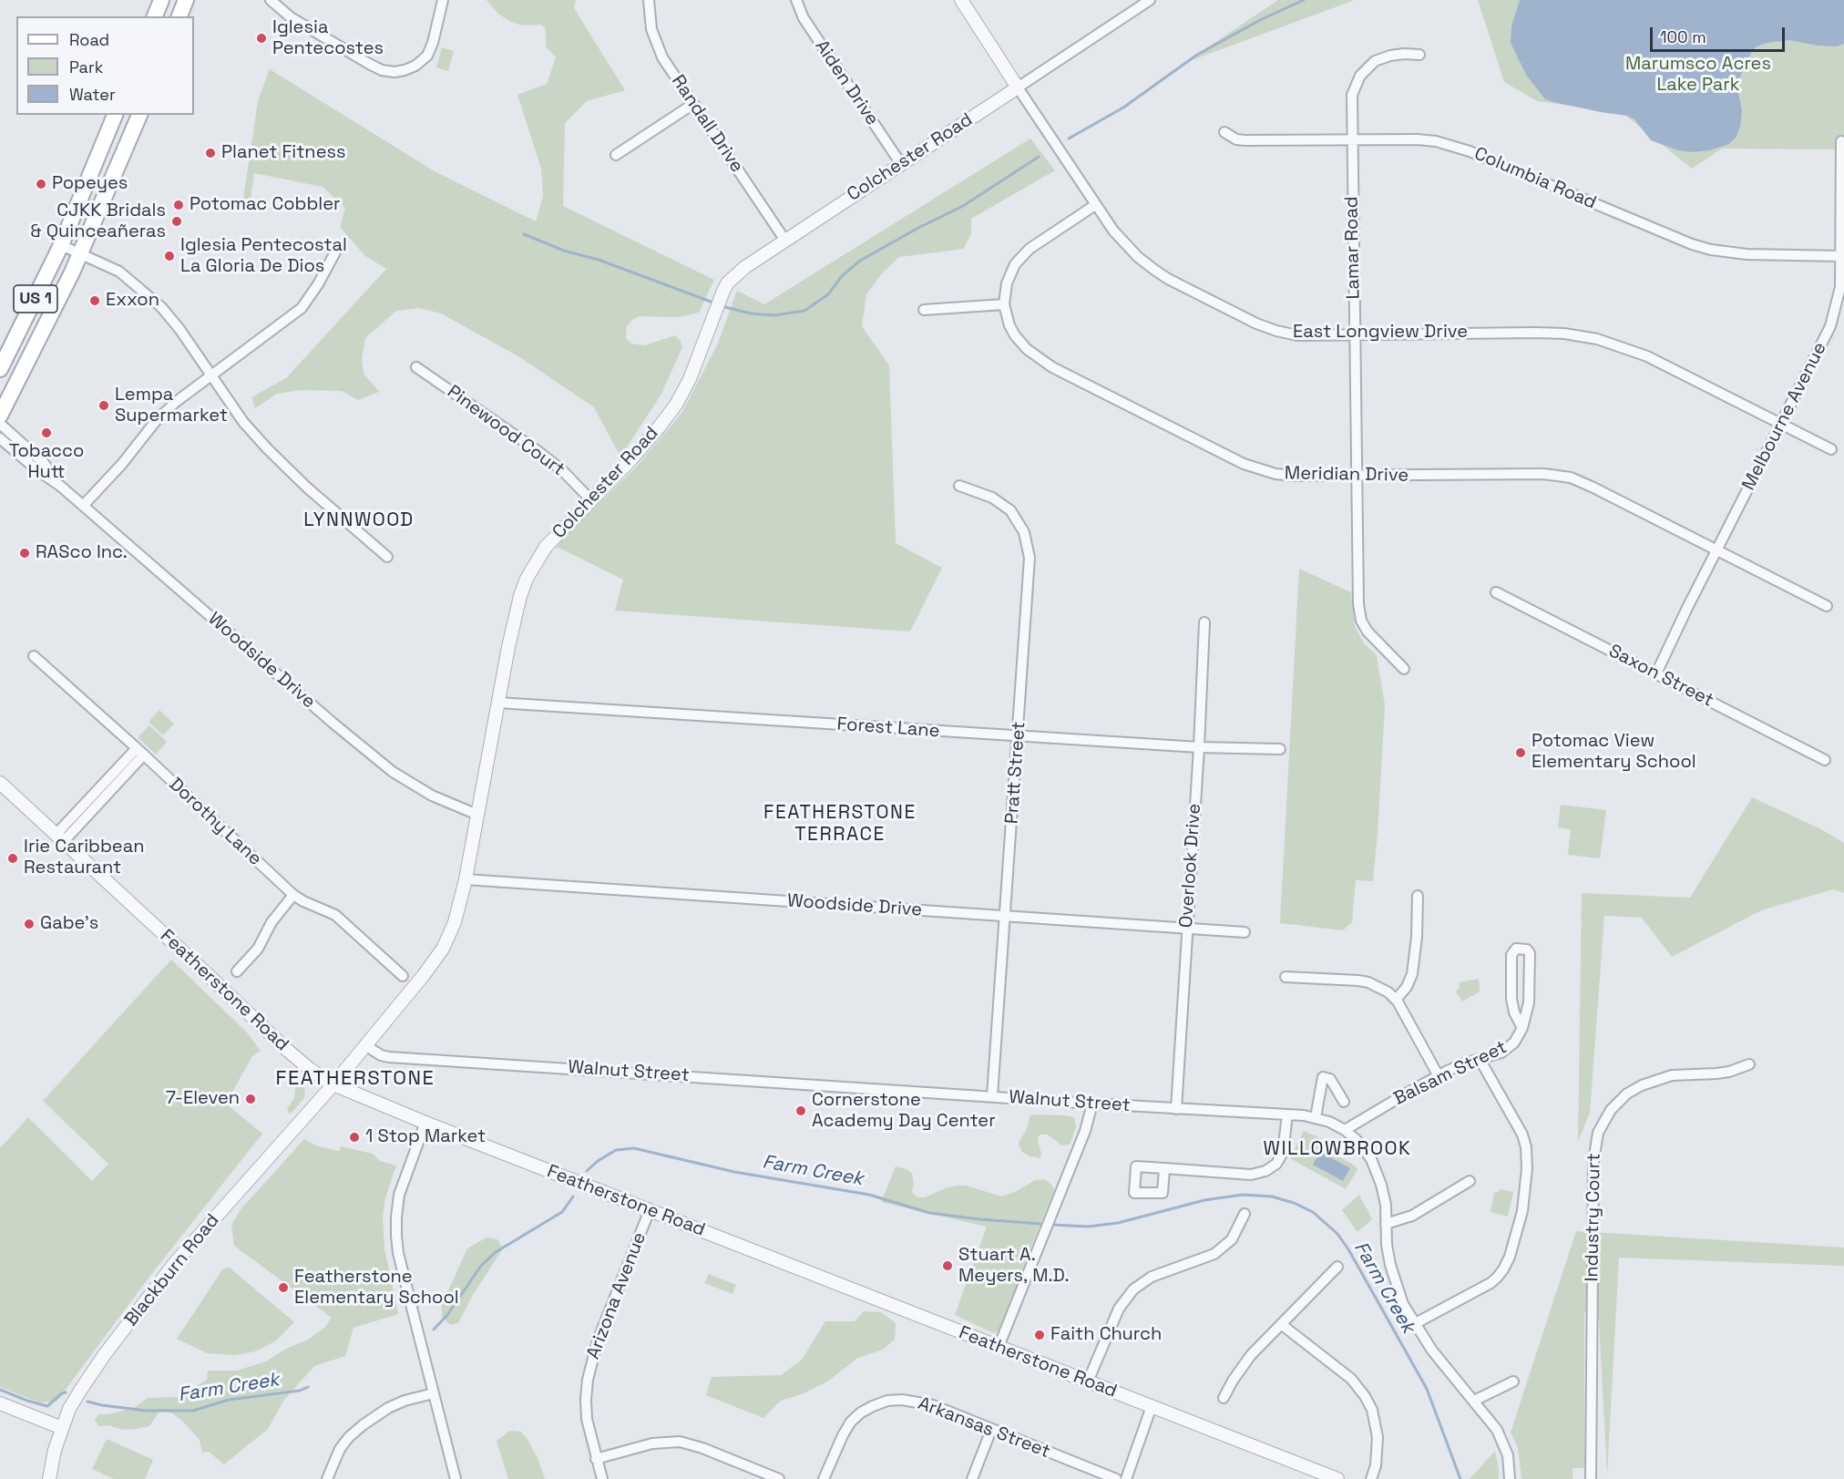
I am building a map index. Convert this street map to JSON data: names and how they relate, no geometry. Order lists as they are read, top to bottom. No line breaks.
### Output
{"streets":{"main road":["US 1"],"street":["Aiden Drive","Randall Drive","Colchester Road","Columbia Road","Lamar Road","East Longview Drive","Melbourne Avenue","Pinewood Court","Meridian Drive","Woodside Drive","Saxon Street","Forest Lane","Pratt Street","Dorothy Lane","Overlook Drive","Featherstone Road","Walnut Street","Balsam Street","Industry Court","Blackburn Road","Arizona Avenue","Arkansas Street"]},"crossings":[["Aiden Drive","Colchester Road"],["Randall Drive","Colchester Road"],["Colchester Road","East Longview Drive"],["Colchester Road","Pinewood Court"],["Colchester Road","Woodside Drive"],["Colchester Road","Forest Lane"],["Colchester Road","Featherstone Road"],["Colchester Road","Walnut Street"],["Colchester Road","Blackburn Road"],["Columbia Road","Lamar Road"],["Columbia Road","Melbourne Avenue"],["Lamar Road","East Longview Drive"],["Lamar Road","Meridian Drive"],["East Longview Drive","Melbourne Avenue"],["East Longview Drive","Meridian Drive"],["Melbourne Avenue","Meridian Drive"],["Melbourne Avenue","Saxon Street"],["Woodside Drive","Pratt Street"],["Woodside Drive","Overlook Drive"],["Forest Lane","Pratt Street"],["Forest Lane","Overlook Drive"],["Pratt Street","Walnut Street"],["Overlook Drive","Walnut Street"],["Featherstone Road","Blackburn Road"],["Featherstone Road","Arizona Avenue"],["Walnut Street","Balsam Street"]],"districts":["LYNNWOOD","FEATHERSTONE TERRACE","FEATHERSTONE","WILLOWBROOK"],"water":["Farm Creek"],"parks":["Marumsco Acres Lake Park"],"places":["Iglesia Pentecostes","Planet Fitness","Popeyes","Potomac Cobbler","CJKK Bridals & Quinceañeras","Iglesia Pentecostal La Gloria De Dios","Exxon","Lempa Supermarket","Tobacco Hutt","RASco Inc.","Potomac View Elementary School","Irie Caribbean Restaurant","Gabe's","7-Eleven","Cornerstone Academy Day Center","1 Stop Market","Stuart A. Meyers, M.D.","Featherstone Elementary School","Faith Church"],"legend":["Road","Park","Water"],"scale_bar":"100 m"}
